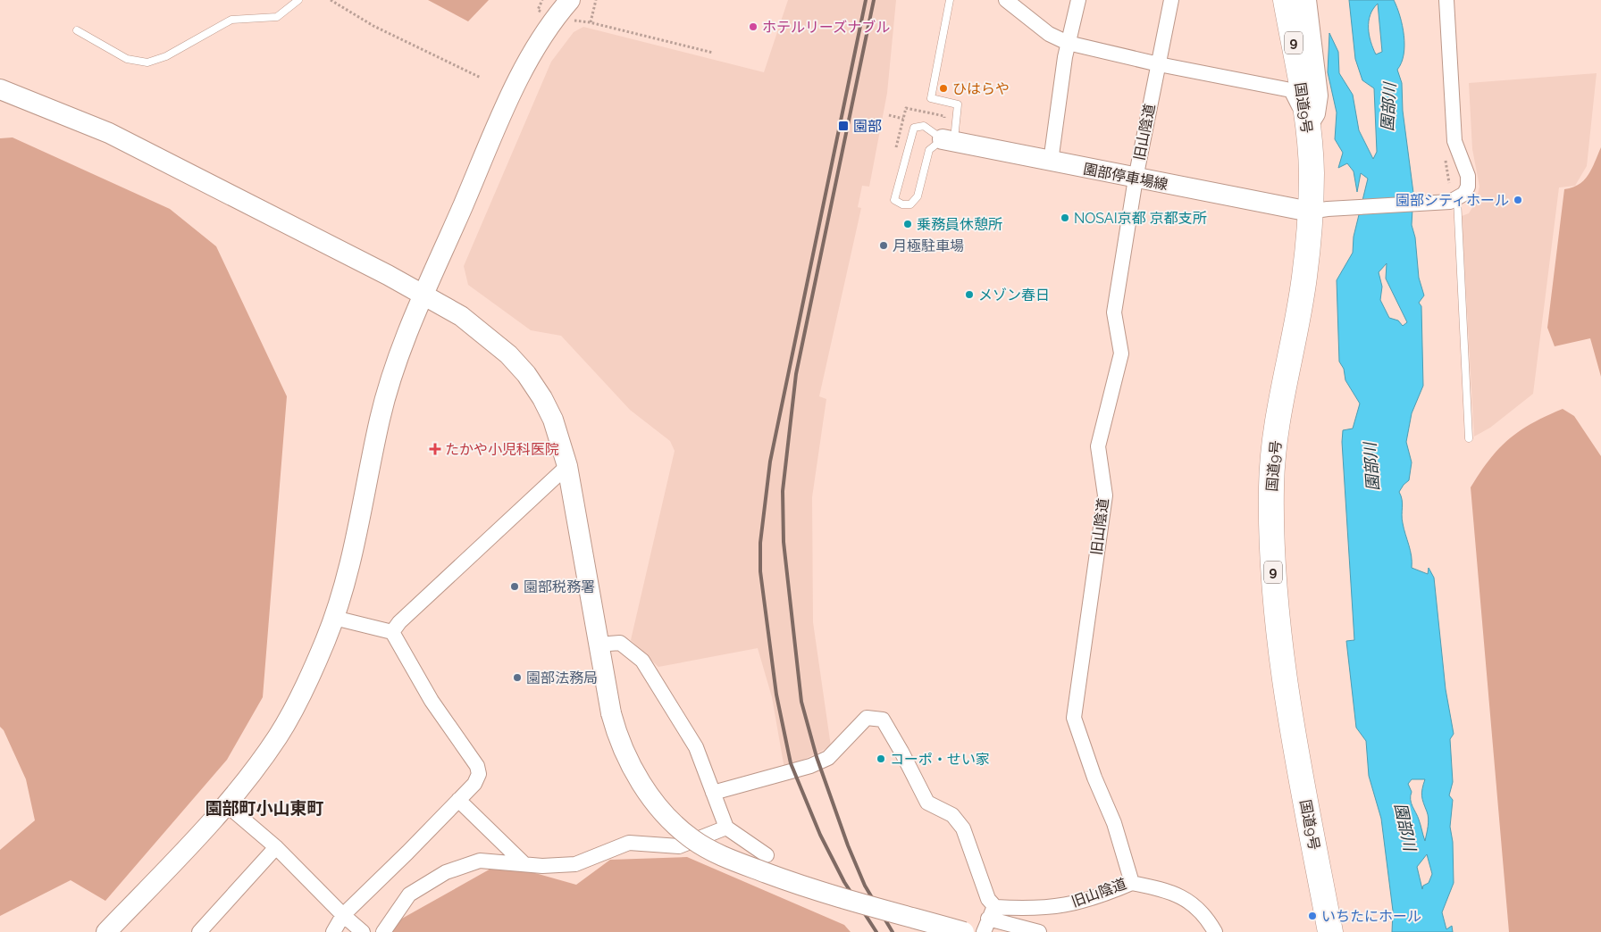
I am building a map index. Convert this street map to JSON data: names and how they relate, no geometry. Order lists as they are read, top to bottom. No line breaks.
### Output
{"streets":{"highway":["9","国道9号"],"street":["旧山陰道","園部停車場線"]},"crossings":[["国道9号","園部停車場線"],["旧山陰道","園部停車場線"]],"districts":["園部町小山東町"],"water":["園部川"],"places":{"other":["ホテルリーズナブル","ひはらや","園部シティホール","NOSAI京都 京都支所","乗務員休憩所","月極駐車場","メゾン春日","園部税務署","園部法務局","コーポ・せい家","いちたにホール"],"transit":["園部"],"health":["たかや小児科医院"]}}
